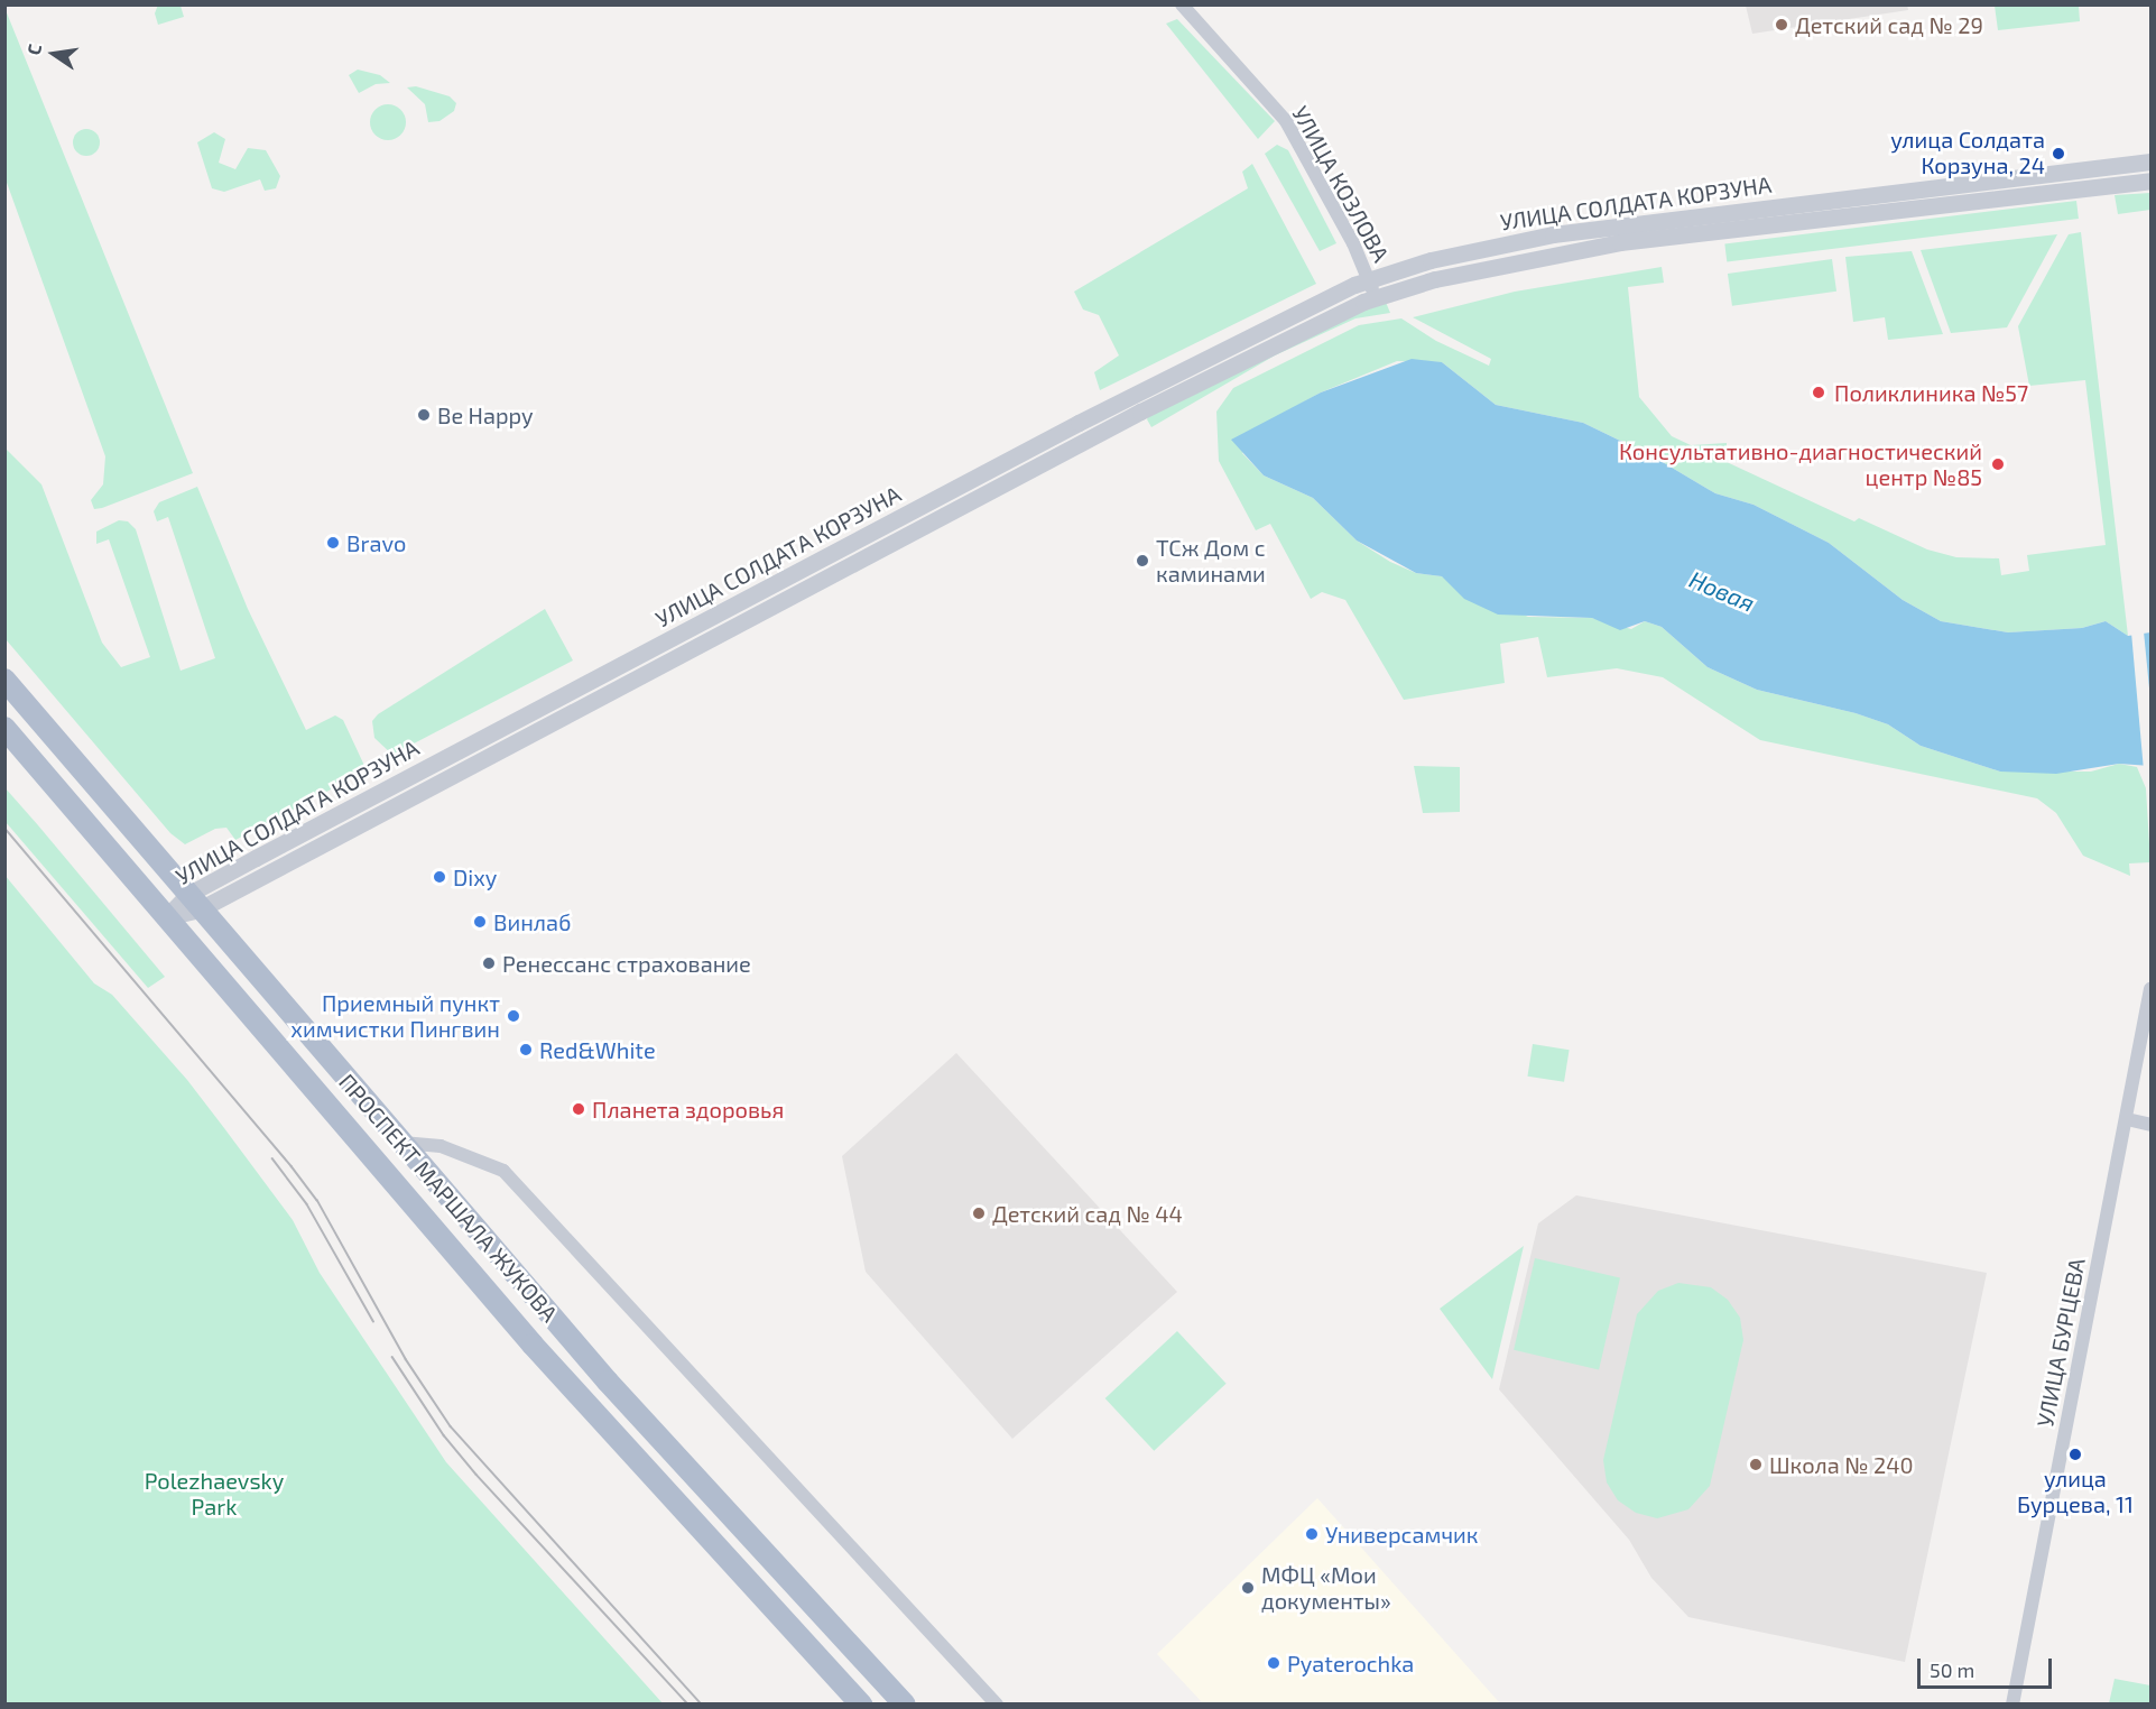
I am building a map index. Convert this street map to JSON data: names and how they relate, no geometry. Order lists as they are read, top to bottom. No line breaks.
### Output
{"streets":{"main road":["ПРОСПЕКТ МАРШАЛА ЖУКОВА"],"street":["УЛИЦА КОЗЛОВА","УЛИЦА СОЛДАТА КОРЗУНА","УЛИЦА БУРЦЕВА"]},"crossings":[["УЛИЦА КОЗЛОВА","УЛИЦА СОЛДАТА КОРЗУНА"],["УЛИЦА СОЛДАТА КОРЗУНА","ПРОСПЕКТ МАРШАЛА ЖУКОВА"]],"water":["Новая"],"parks":["Polezhaevsky Park"],"places":["Детский сад № 29","улица Солдата Корзуна, 24","Поликлиника №57","Be Happy","Консультативно-диагностический центр №85","Bravo","ТСж Дом с каминами","Dixy","Винлаб","Ренессанс страхование","Приемный пункт химчистки Пингвин","Red&White","Планета здоровья","Детский сад № 44","улица Бурцева, 11","Школа № 240","Универсамчик","МФЦ «Мои документы»","Pyaterochka"],"scale_bar":"50 m","north":"left"}
